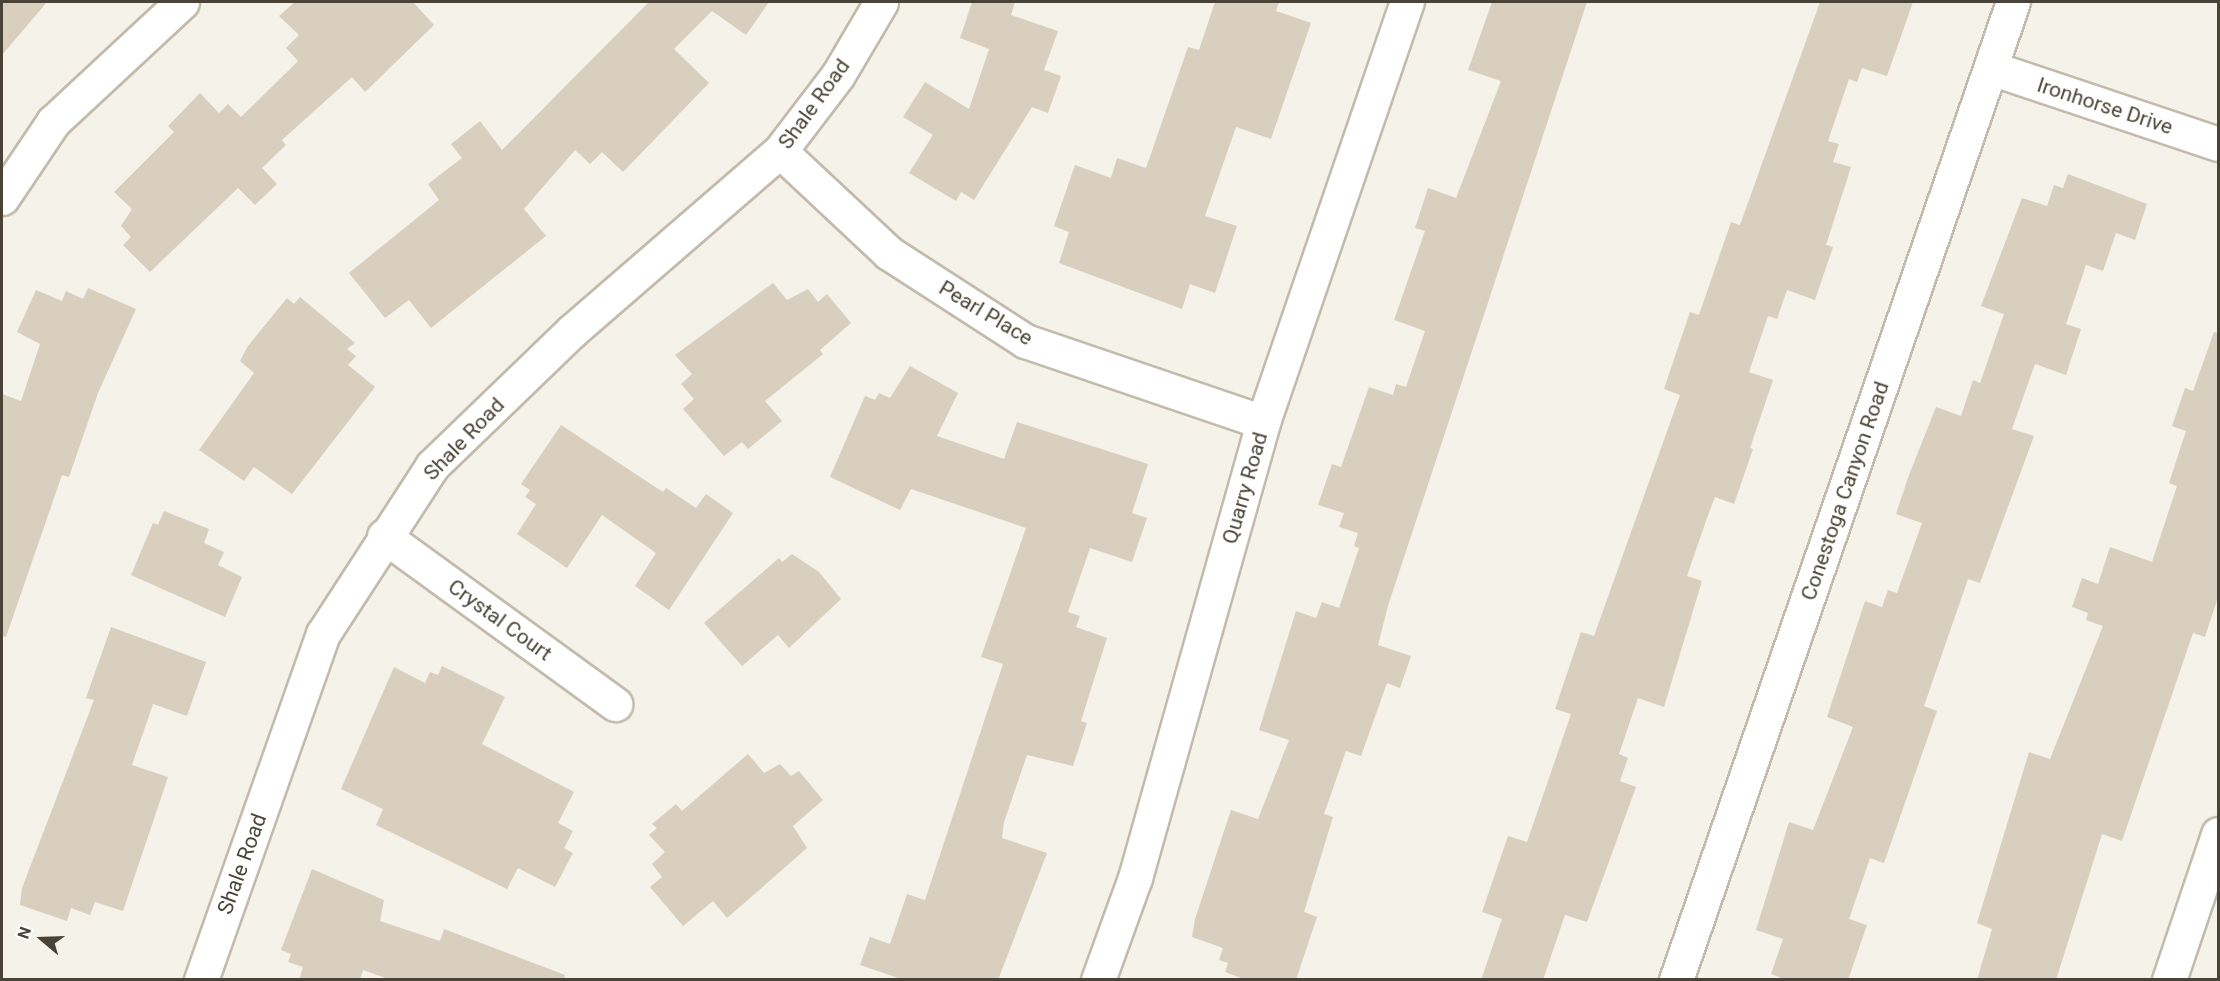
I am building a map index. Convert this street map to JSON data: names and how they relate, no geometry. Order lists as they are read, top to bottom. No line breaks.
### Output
{"streets":{"street":["Shale Road","Ironhorse Drive","Pearl Place","Quarry Road","Conestoga Canyon Road","Crystal Court"]},"crossings":[["Shale Road","Pearl Place"],["Shale Road","Crystal Court"],["Ironhorse Drive","Conestoga Canyon Road"],["Pearl Place","Quarry Road"]],"north":"left"}
